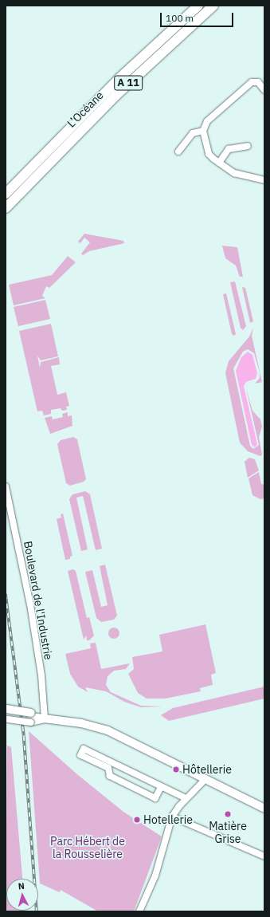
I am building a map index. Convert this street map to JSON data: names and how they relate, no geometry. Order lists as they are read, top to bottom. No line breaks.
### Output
{"streets":{"highway":["A 11","L’Océane"],"street":["Boulevard de l'Industrie"]},"parks":["Parc Hébert de la Rousselière"],"places":["Hôtellerie","Matière Grise","Hotellerie"],"scale_bar":"100 m","north":"top"}
